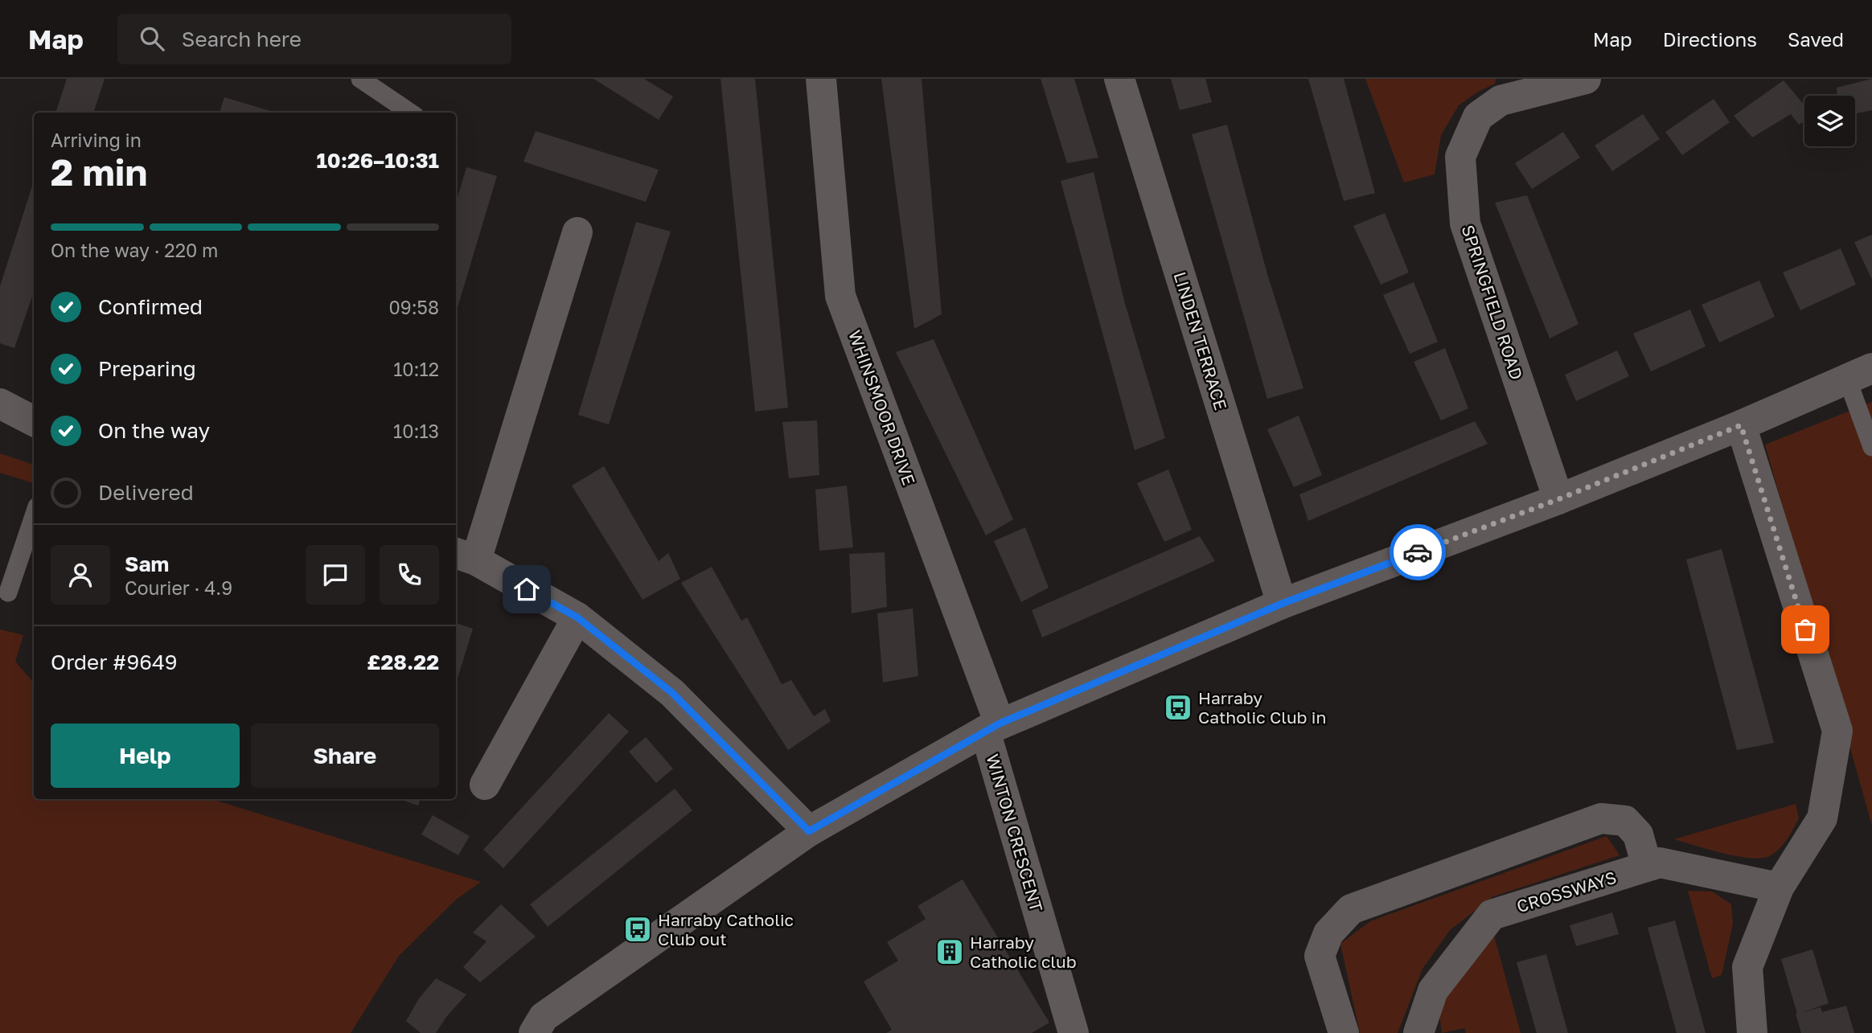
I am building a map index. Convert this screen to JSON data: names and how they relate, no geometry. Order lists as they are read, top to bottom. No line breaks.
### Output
{"streets":{"street":["SPRINGFIELD ROAD","LINDEN TERRACE","WHINSMOOR DRIVE","WINTON CRESCENT","CROSSWAYS"]},"crossings":[["WHINSMOOR DRIVE","WINTON CRESCENT"]],"places":{"bus stop":["Harraby Catholic Club in","Harraby Catholic Club out"],"building":["Harraby Catholic club"]},"page":{"header":"Map","search":"Search here","nav":["Map","Directions","Saved"],"heading":["2 min","Arriving in","10:26–10:31"],"panel":["Sam","Courier · 4.9","Order #9649","£28.22"],"bar":"On the way · 220 m","list":[["Confirmed","09:58"],["Preparing","10:12"],["On the way","10:13"],"Delivered"],"buttons":["Help","Share"]}}
